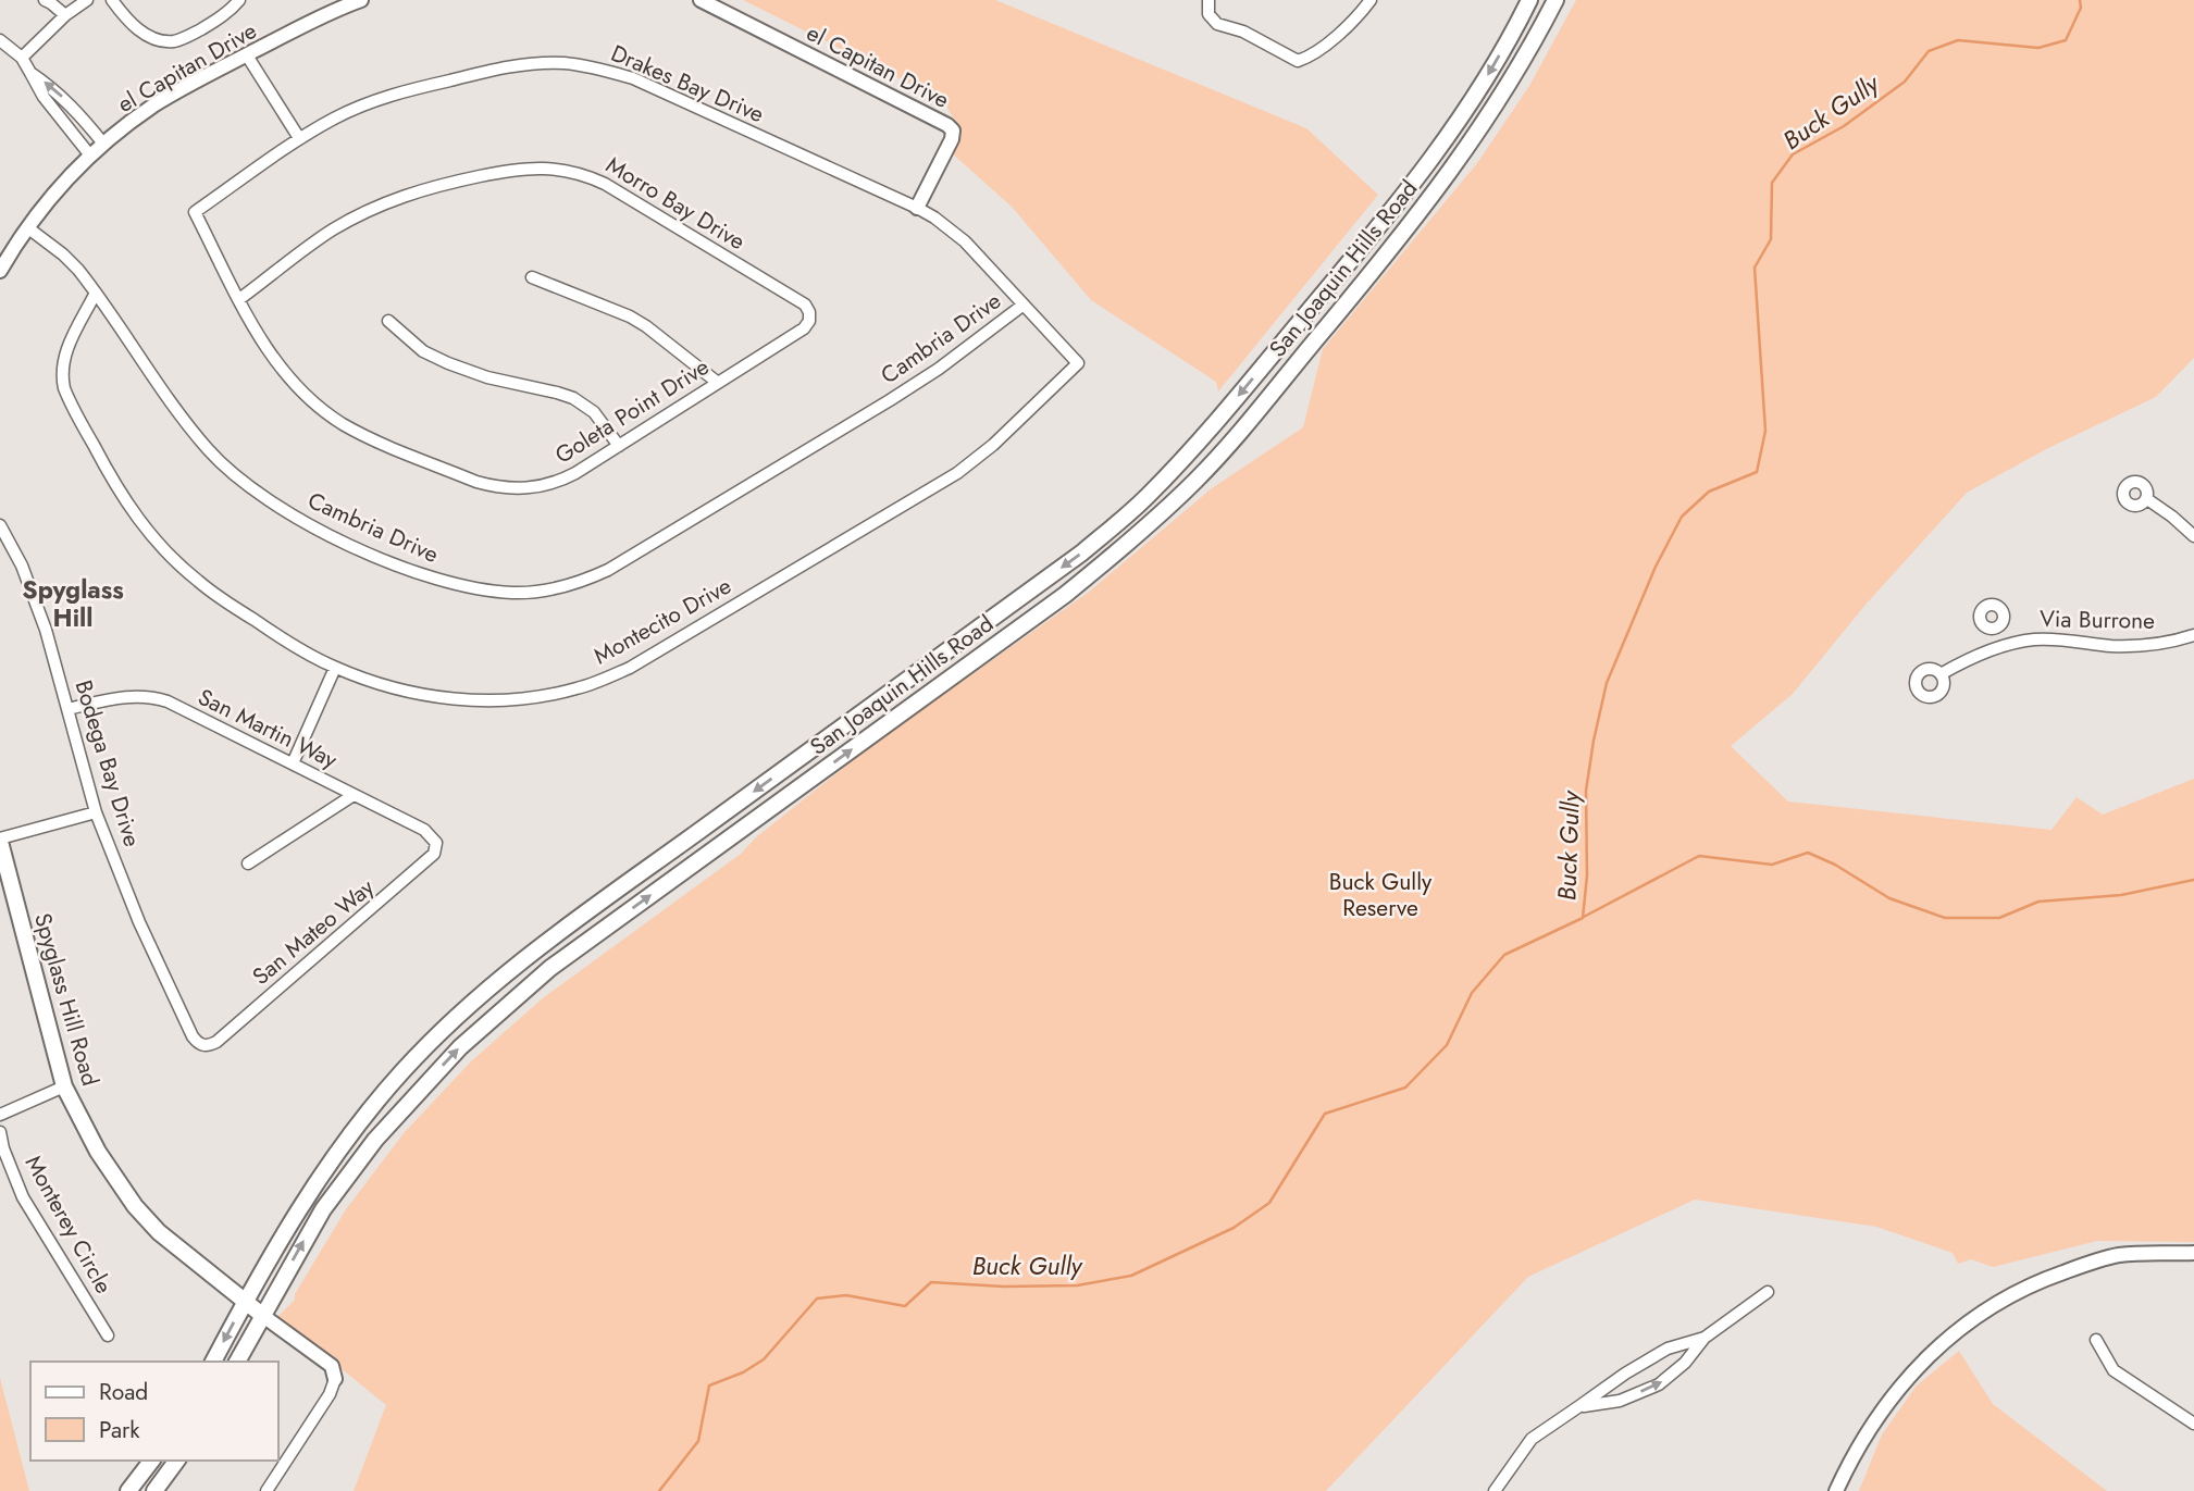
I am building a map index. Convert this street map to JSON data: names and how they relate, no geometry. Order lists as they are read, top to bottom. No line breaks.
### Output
{"streets":{"main road":["San Joaquin Hills Road","Spyglass Hill Road"],"street":["el Capitan Drive","Drakes Bay Drive","Morro Bay Drive","Cambria Drive","Goleta Point Drive","Via Burrone","Montecito Drive","San Martin Way","Bodega Bay Drive","San Mateo Way","Monterey Circle"]},"crossings":[["el Capitan Drive","Drakes Bay Drive"],["el Capitan Drive","Cambria Drive"],["Drakes Bay Drive","Cambria Drive"],["Drakes Bay Drive","Goleta Point Drive"],["Drakes Bay Drive","Montecito Drive"],["Morro Bay Drive","Goleta Point Drive"],["San Joaquin Hills Road","Spyglass Hill Road"],["Cambria Drive","Montecito Drive"],["San Martin Way","Bodega Bay Drive"],["San Martin Way","San Mateo Way"],["Bodega Bay Drive","San Mateo Way"]],"districts":["Spyglass Hill"],"water":["Buck Gully"],"parks":["Buck Gully Reserve"],"legend":["Road","Park"]}
